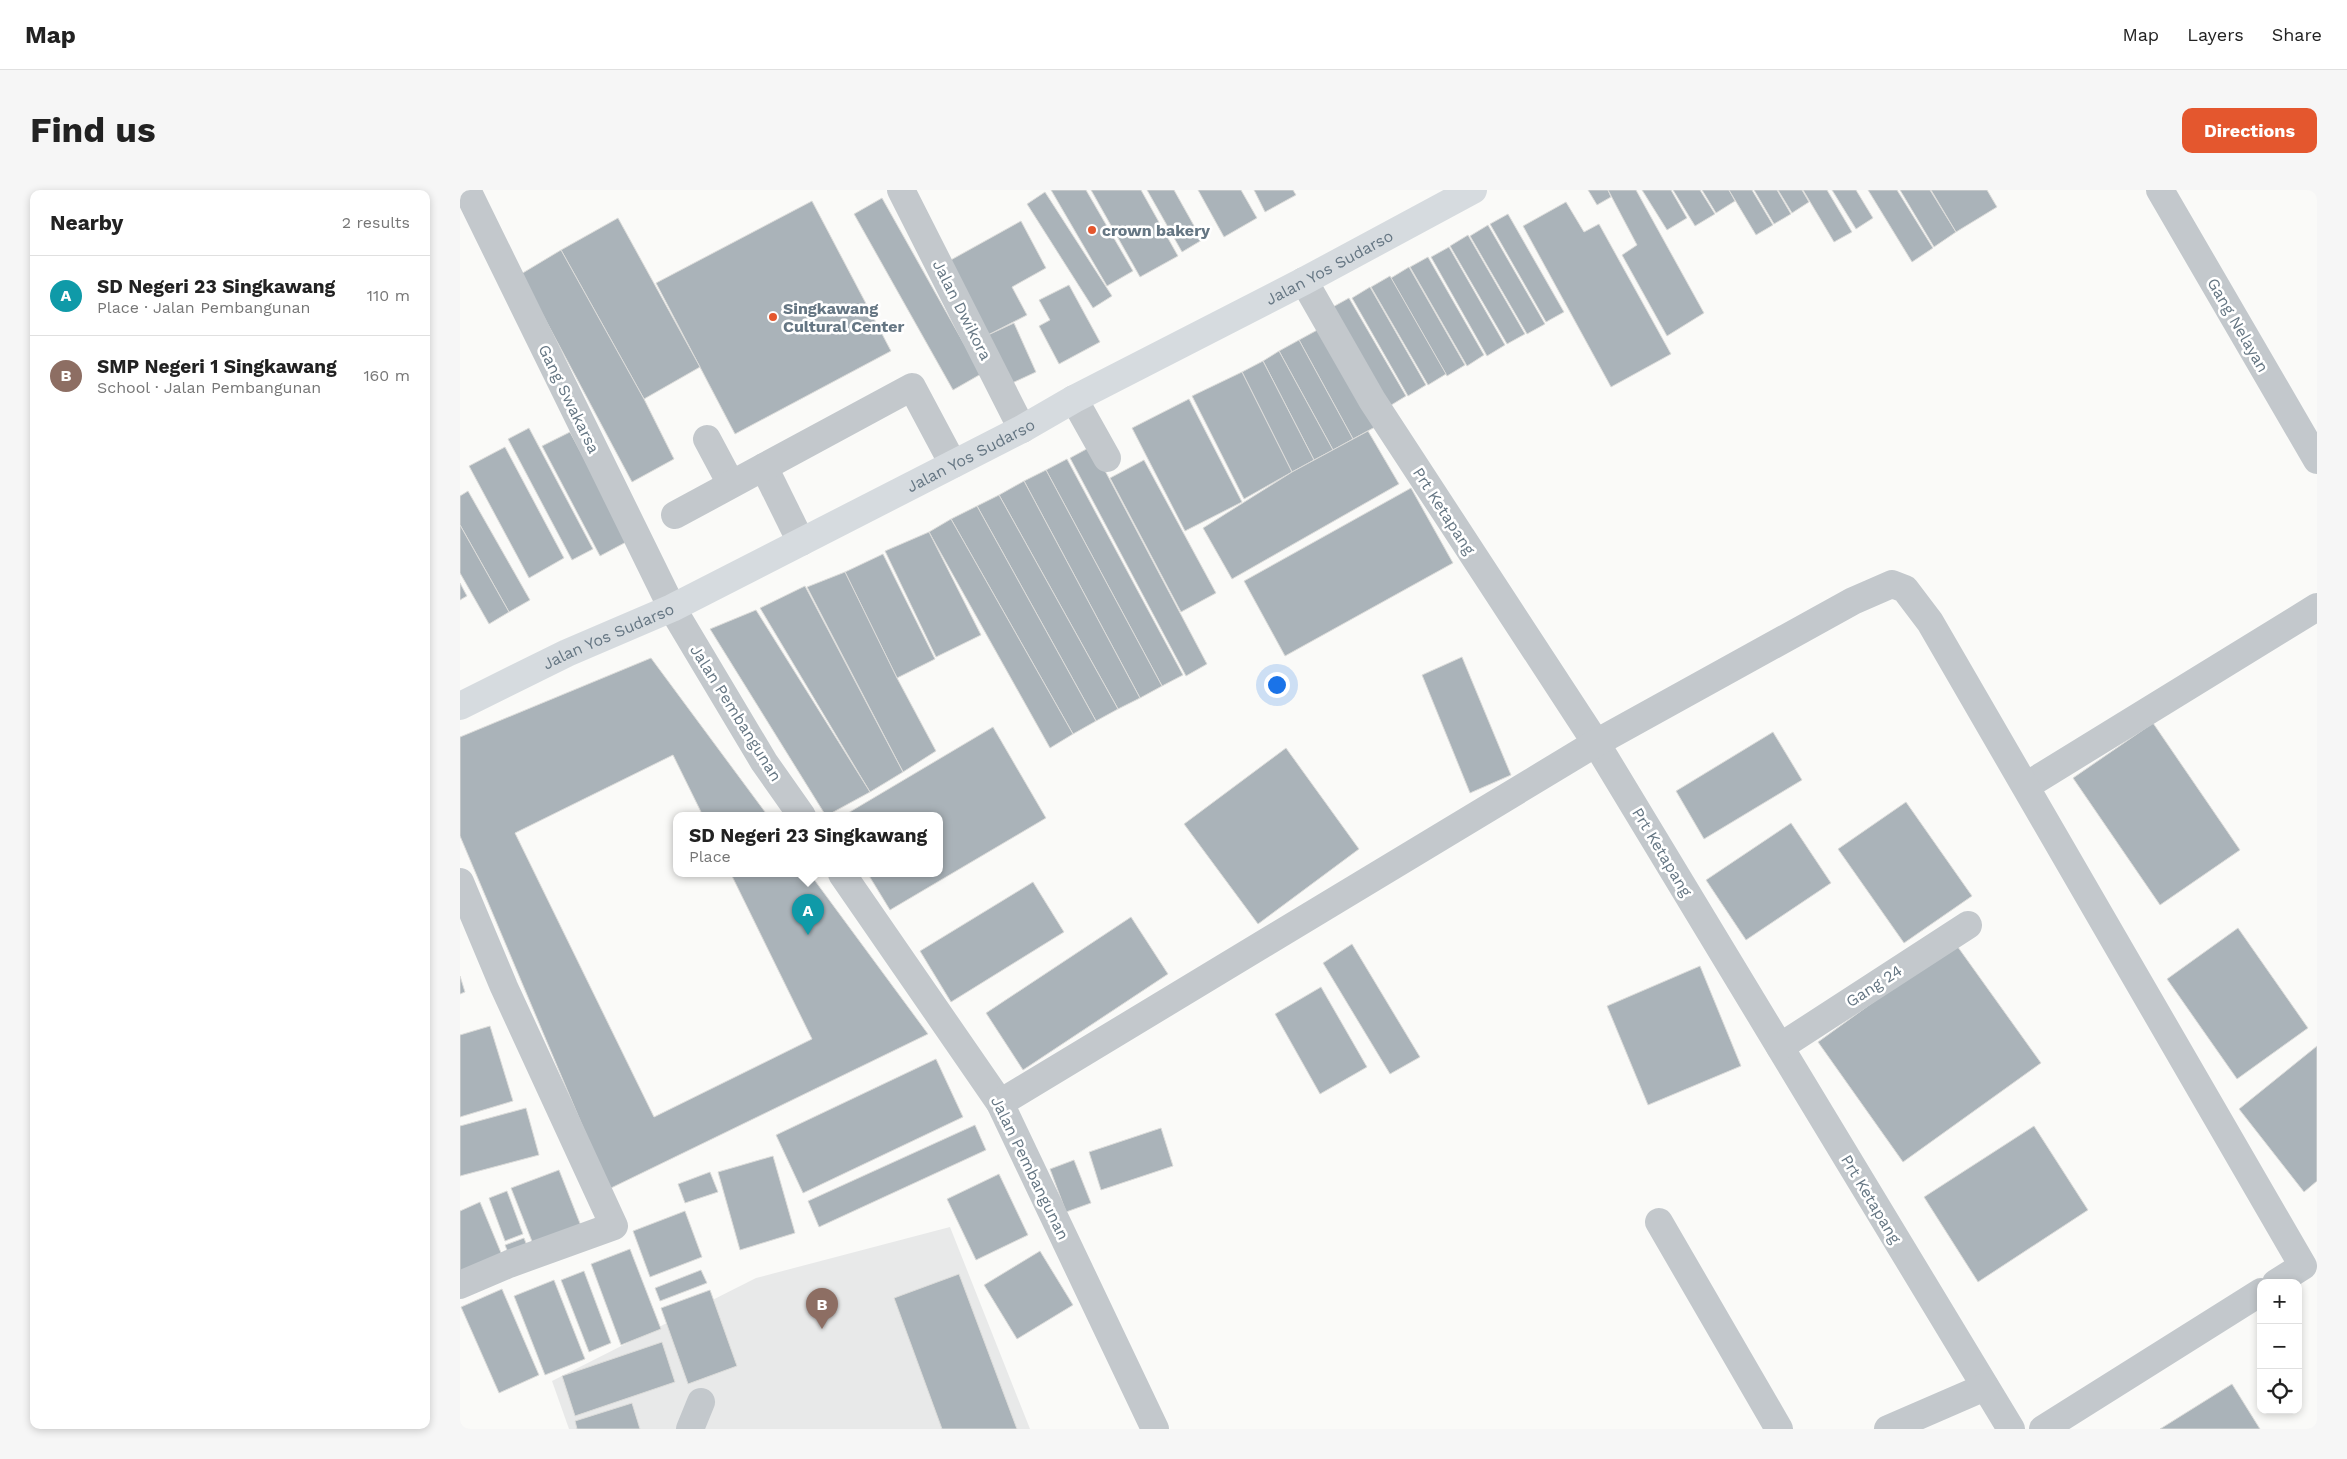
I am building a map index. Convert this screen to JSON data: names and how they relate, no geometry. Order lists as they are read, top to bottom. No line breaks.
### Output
{"streets":{"main road":["Jalan Yos Sudarso"],"street":["Jalan Dwikora","Gang Nelayan","Gang Swakarsa","Prt Ketapang","Jalan Pembangunan","Gang 24"]},"crossings":[["Jalan Yos Sudarso","Jalan Dwikora"],["Jalan Yos Sudarso","Gang Swakarsa"],["Jalan Yos Sudarso","Prt Ketapang"],["Jalan Yos Sudarso","Jalan Pembangunan"],["Gang Swakarsa","Jalan Pembangunan"],["Prt Ketapang","Gang 24"]],"places":["crown bakery","Singkawang Cultural Center"],"page":{"header":"Map","nav":["Map","Layers","Share"],"buttons":"Directions","title":"Find us","heading":["Nearby","2 results"],"list":[{"mark":"A","name":"SD Negeri 23 Singkawang","note":"Place · Jalan Pembangunan","value":"110 m"},{"mark":"B","name":"SMP Negeri 1 Singkawang","note":"School · Jalan Pembangunan","value":"160 m"}],"popup":["SD Negeri 23 Singkawang","Place"],"pins":["A","B"],"map_buttons":["+","−"]}}
